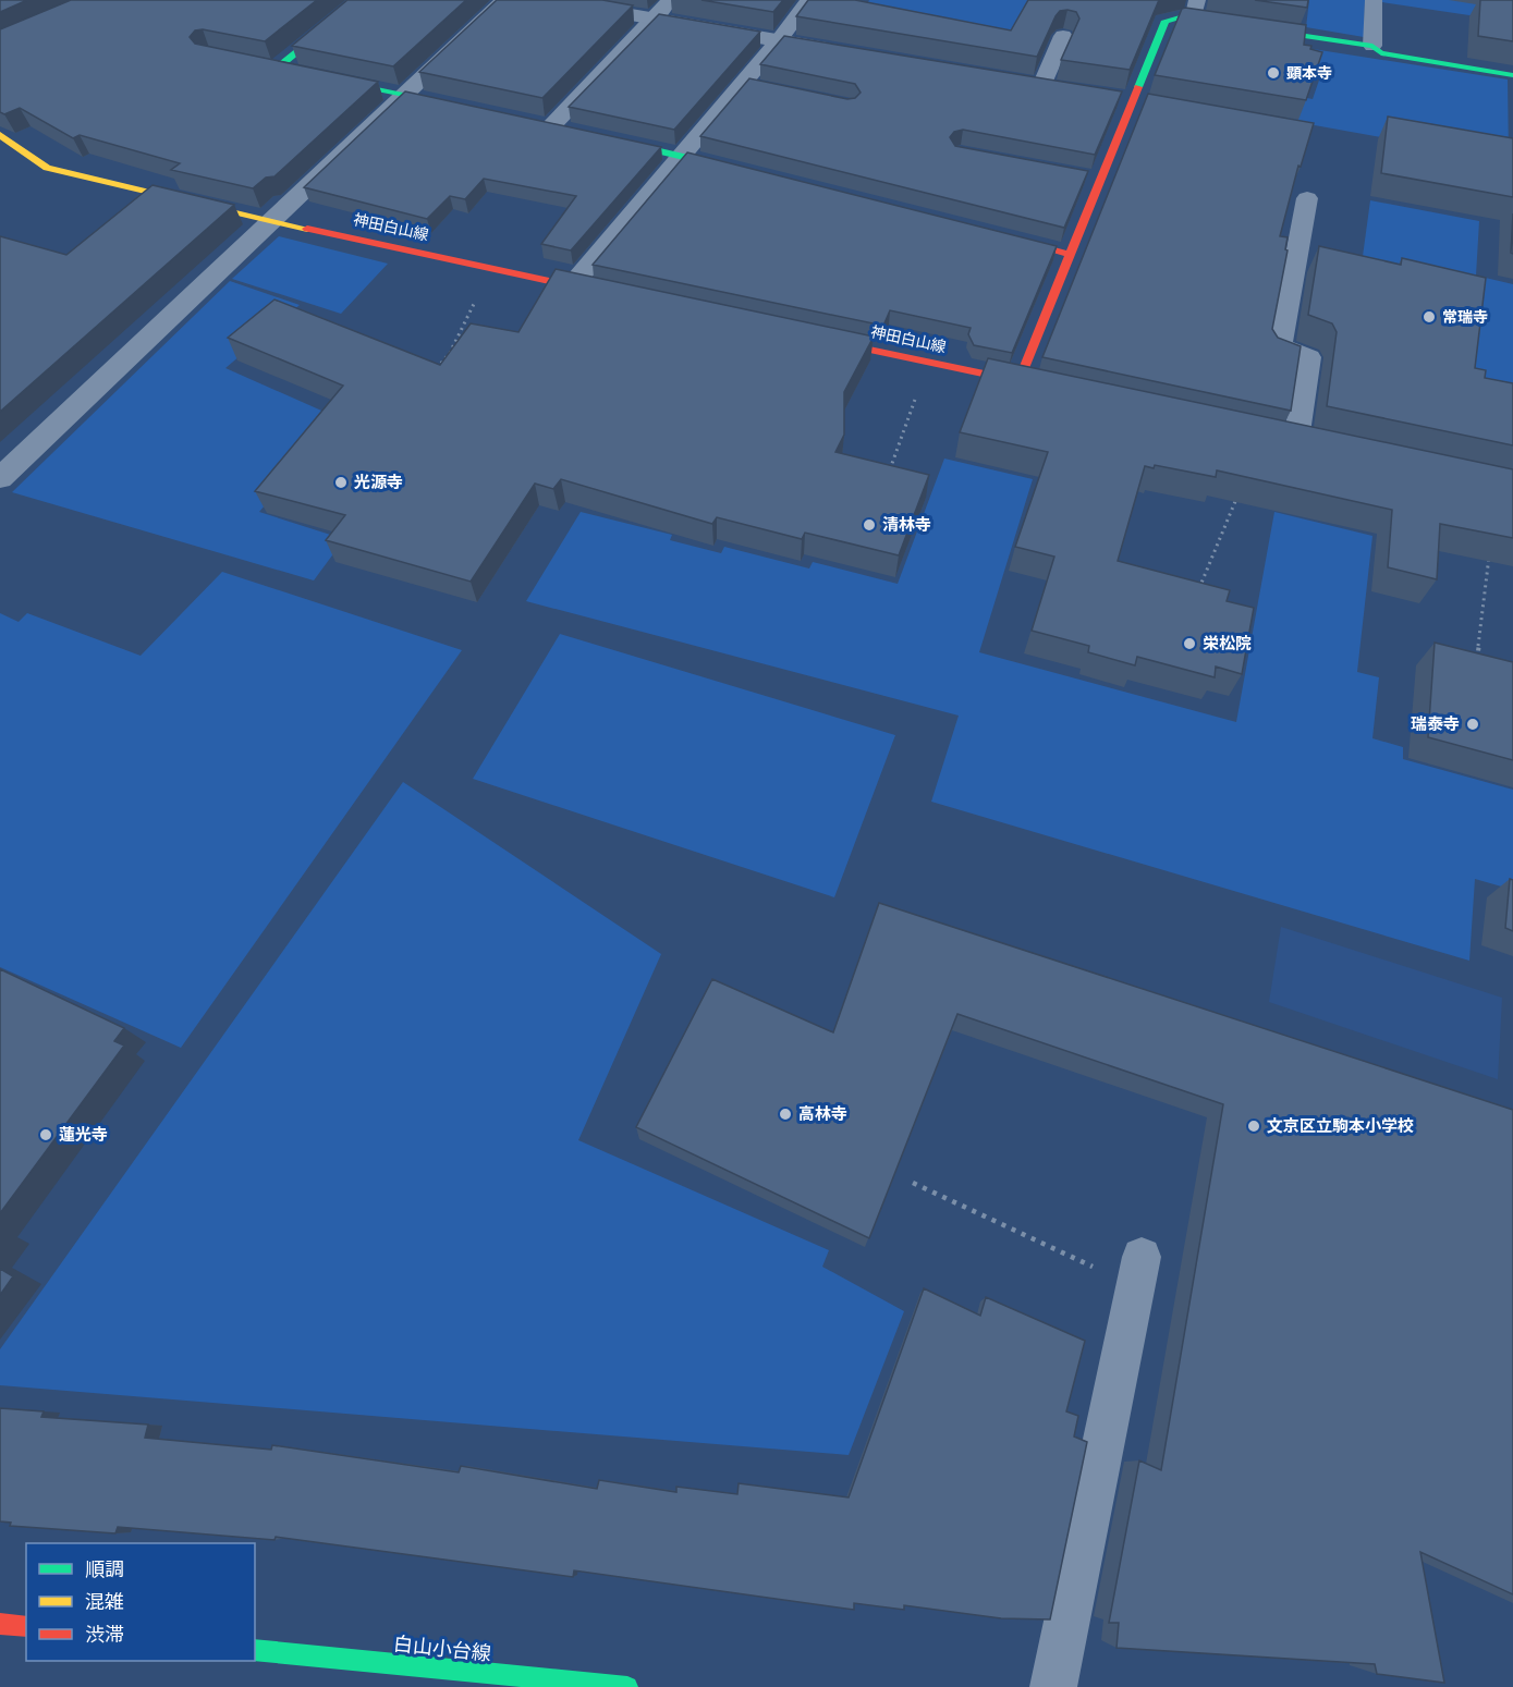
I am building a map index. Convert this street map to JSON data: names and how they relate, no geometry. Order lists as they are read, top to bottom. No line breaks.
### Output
{"streets":{"street":["神田白山線","白山小台線"]},"places":["顕本寺","常瑞寺","光源寺","清林寺","栄松院","瑞泰寺","高林寺","文京区立駒本小学校","蓮光寺"],"legend":["順調","混雑","渋滞"]}
